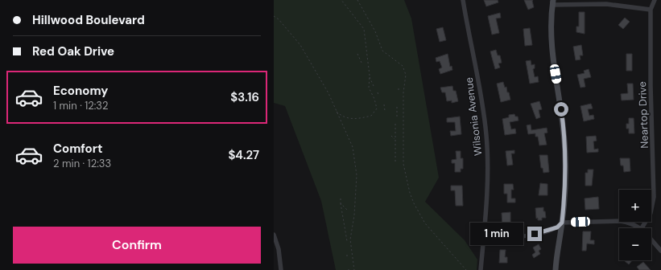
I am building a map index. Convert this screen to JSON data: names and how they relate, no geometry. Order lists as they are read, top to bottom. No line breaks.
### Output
{"streets":{"street":["Neartop Drive","Wilsonia Avenue"]},"page":{"banner":["Hillwood Boulevard","Red Oak Drive"],"list":[{"name":"Economy","note":"1 min · 12:32","value":"$3.16"},{"name":"Comfort","note":"2 min · 12:33","value":"$4.27"}],"map_buttons":["+","−"],"buttons":"Confirm","bubble":"1 min"}}
